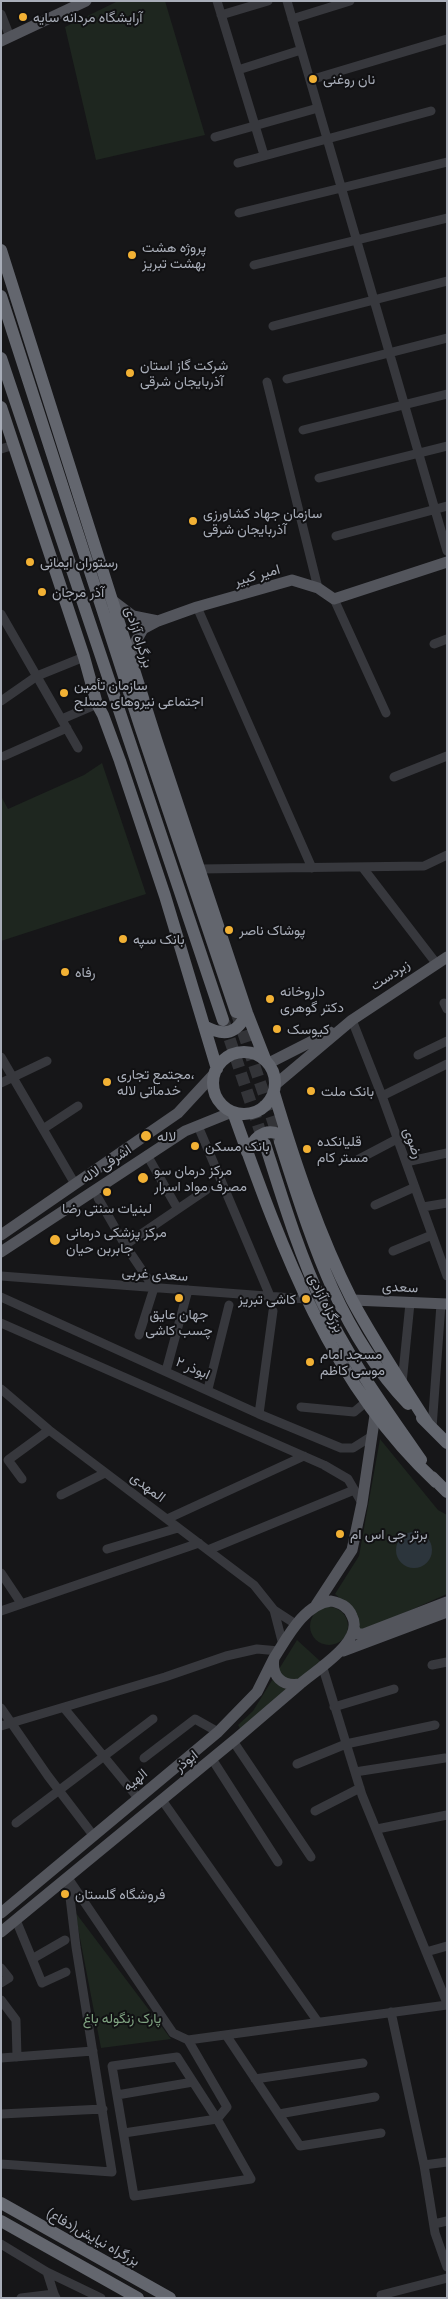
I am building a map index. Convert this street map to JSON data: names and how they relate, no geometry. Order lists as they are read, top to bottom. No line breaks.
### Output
{"streets":{"highway":["بزرگراه آزادی","بزرگراه نیایش(دفاع)"],"main road":["امیر کبیر","زبردست","اشرفی لاله","سعدی","ابوذر","الهیه"],"street":["رضوی","سعدی غربی","ابوذر ۲","المهدی"]},"crossings":[["بزرگراه آزادی","زبردست"],["بزرگراه آزادی","اشرفی لاله"],["بزرگراه آزادی","سعدی غربی"],["بزرگراه آزادی","سعدی"],["زبردست","رضوی"],["زبردست","اشرفی لاله"],["المهدی","الهیه"]],"parks":["پارک زنگوله باغ"],"places":["آرایشگاه مردانه سایه","نان روغنی","پروژه هشت بهشت تبریز","شرکت گاز استان آذربایجان شرقی","سازمان جهاد کشاورزی آذربایجان شرقی","رستوران ایمانی","آذر مرجان","سازمان تأمین اجتماعی نیروهای مسلح","پوشاک ناصر","بانک سپه","رفاه","داروخانه دکتر گوهری","کیوسک","مجتمع تجاری، خدماتی لاله","بانک ملت","لاله","بانک مسکن","قلیانکده مستر کام","مرکز درمان سو مصرف مواد اسرار","لبنیات سنتی رضا","مرکز پزشکی درمانی جابربن حیان","جهان عایق چسب کاشی","کاشی تبریز","مسجد امام موسی کاظم","برتر جی اس ام","فروشگاه گلستان"]}
